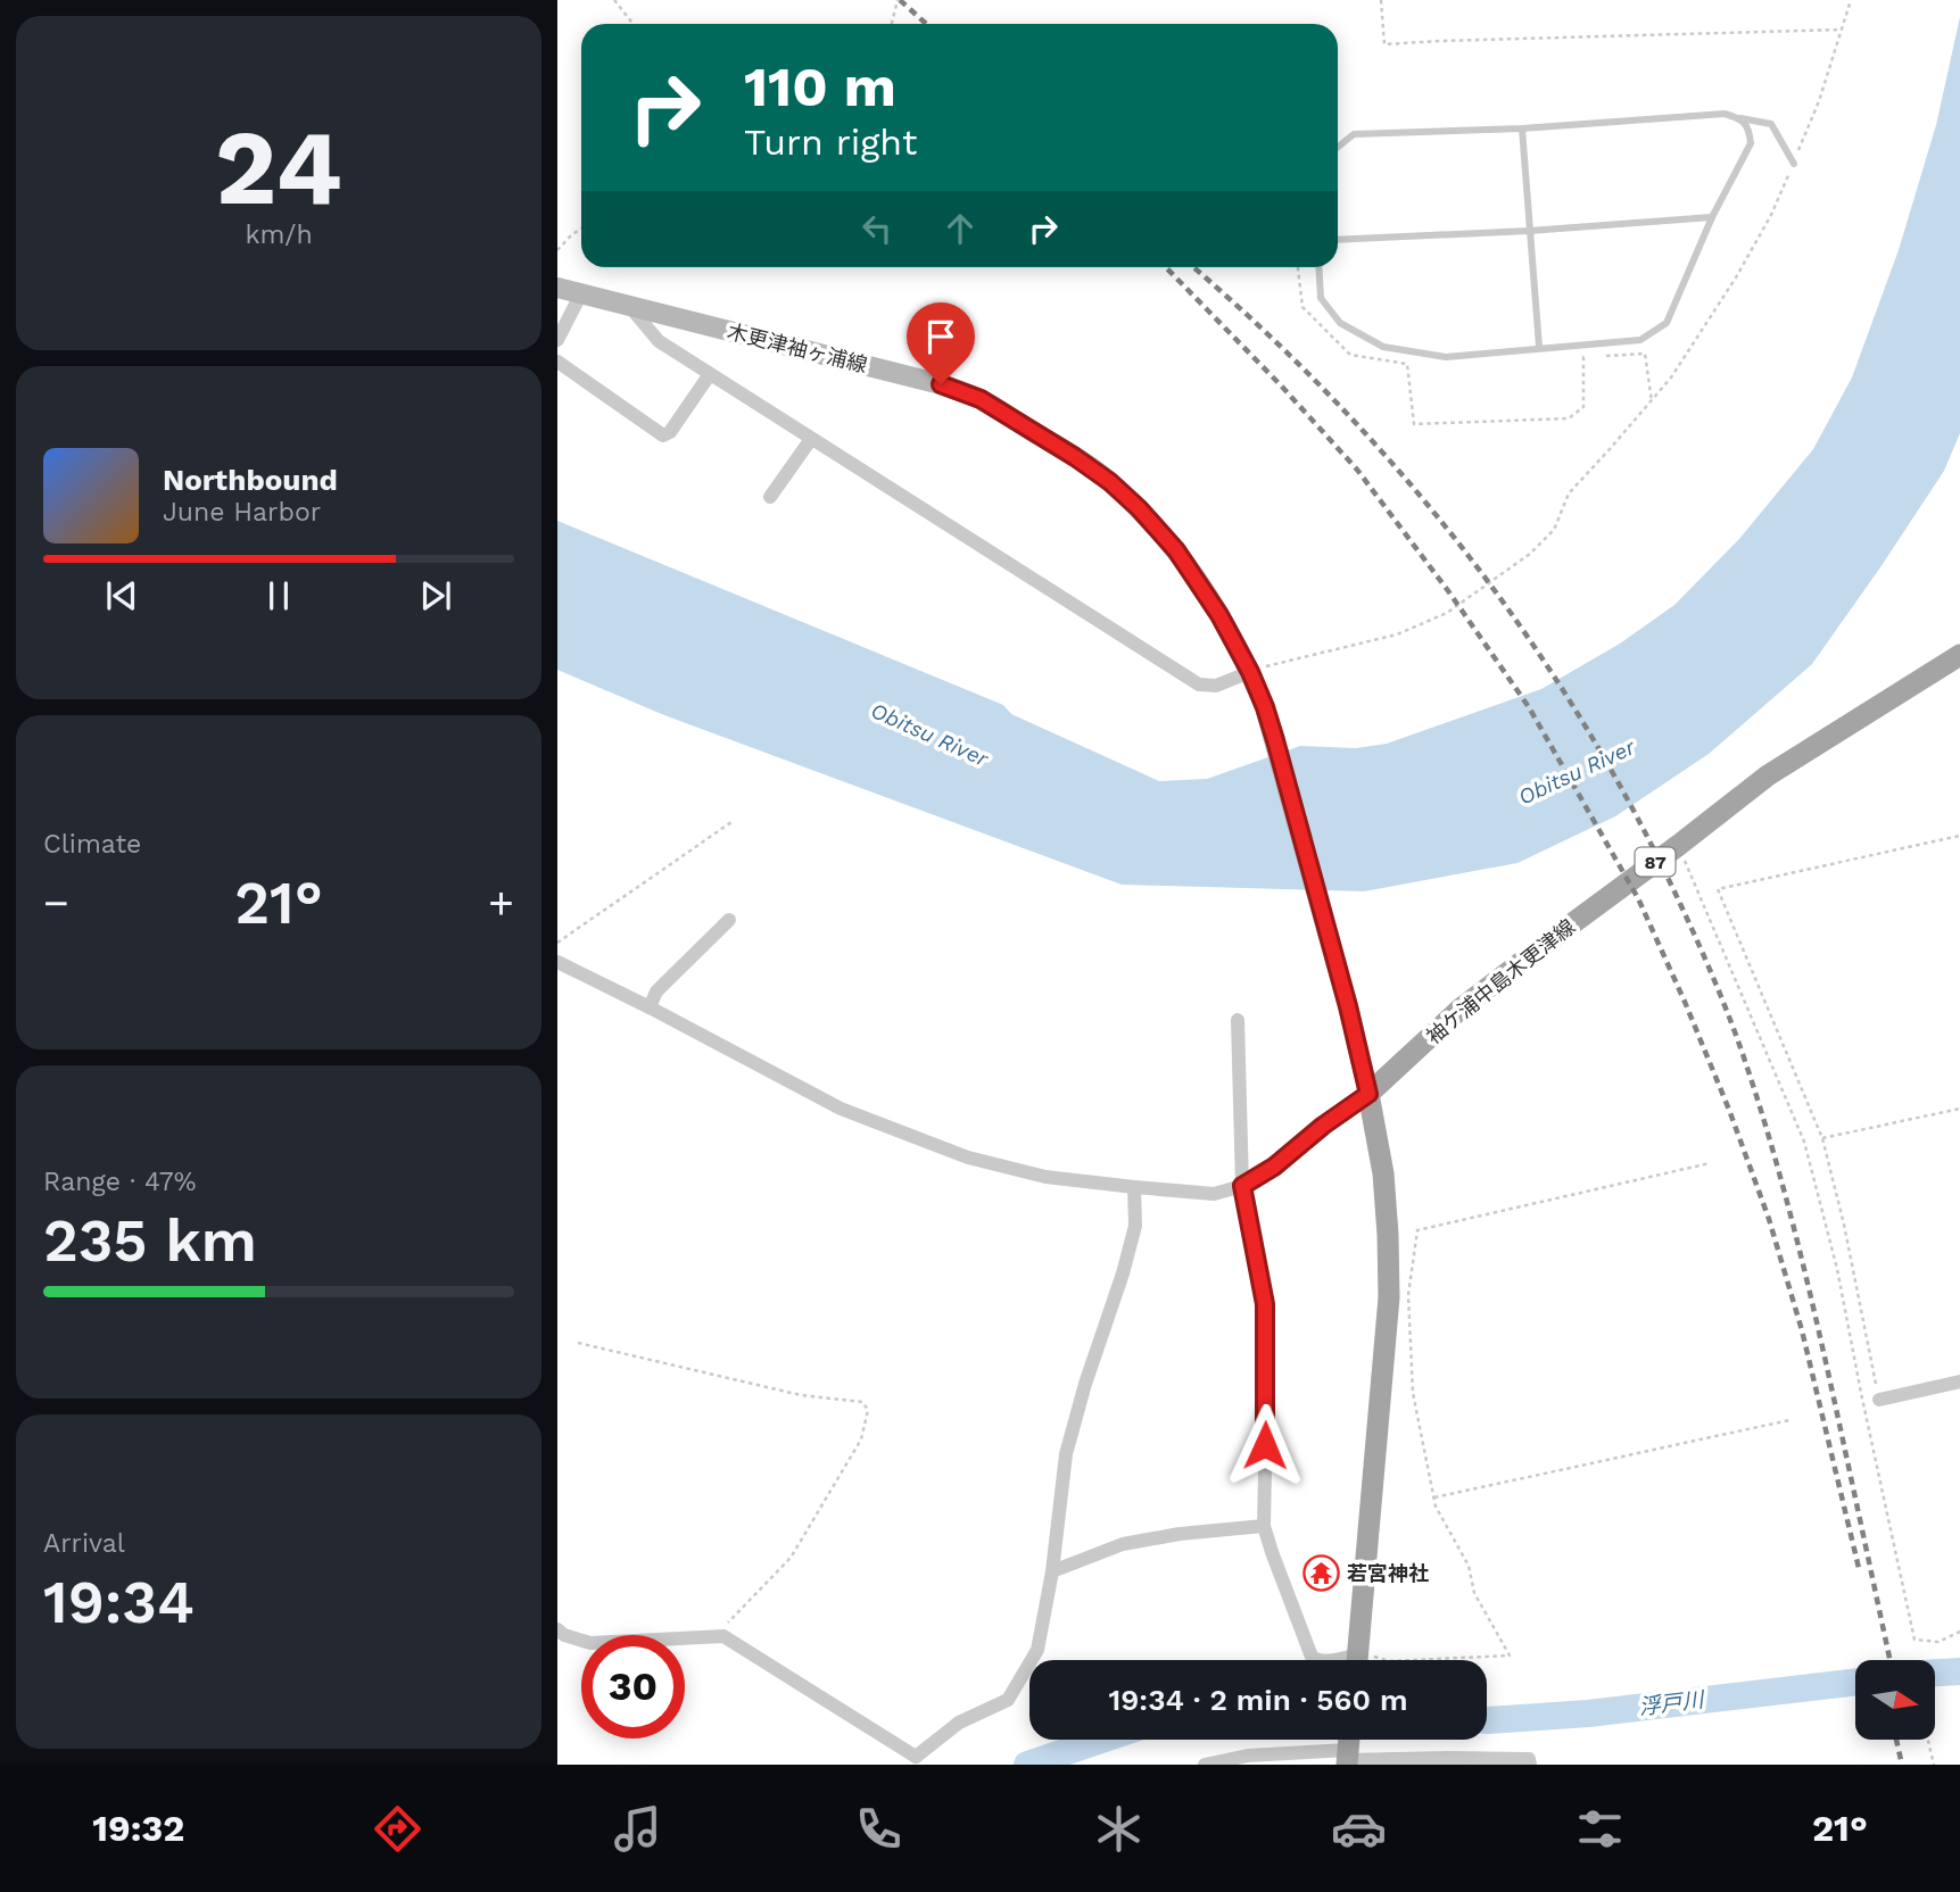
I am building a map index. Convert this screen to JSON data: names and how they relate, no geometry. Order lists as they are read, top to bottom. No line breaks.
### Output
{"streets":{"main road":["木更津袖ヶ浦線","87","袖ケ浦中島木更津線"]},"crossings":[["木更津袖ヶ浦線","袖ケ浦中島木更津線"]],"water":["Obitsu River","浮戸川"],"places":{"temple":["若宮神社"]},"north":"right","page":{"tile":[["24","km/h"],"Climate",["Range · 47%","235 km"],["Arrival","19:34"]],"turn":["110 m","Turn right"],"song":["Northbound","June Harbor"],"heat":["−","21°","+"],"limit":"30","trip":"19:34 · 2 min · 560 m","tabs":["19:32","21°"]}}
